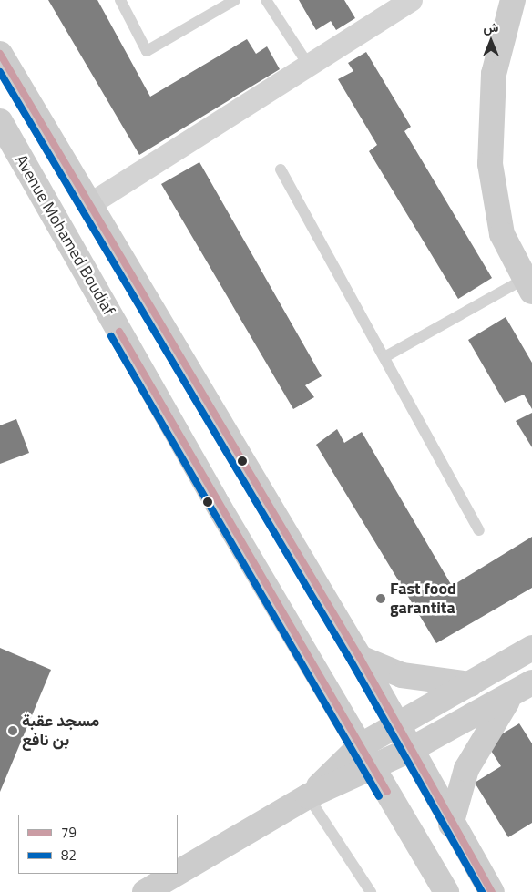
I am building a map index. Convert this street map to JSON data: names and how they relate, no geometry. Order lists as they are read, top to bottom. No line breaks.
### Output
{"streets":{"main road":["Avenue Mohamed Boudiaf"]},"places":["Fast food garantita","مسجد عقبة بن نافع"],"lines":["transit line 79","transit line 82"],"legend":["79","82"],"north":"top"}
